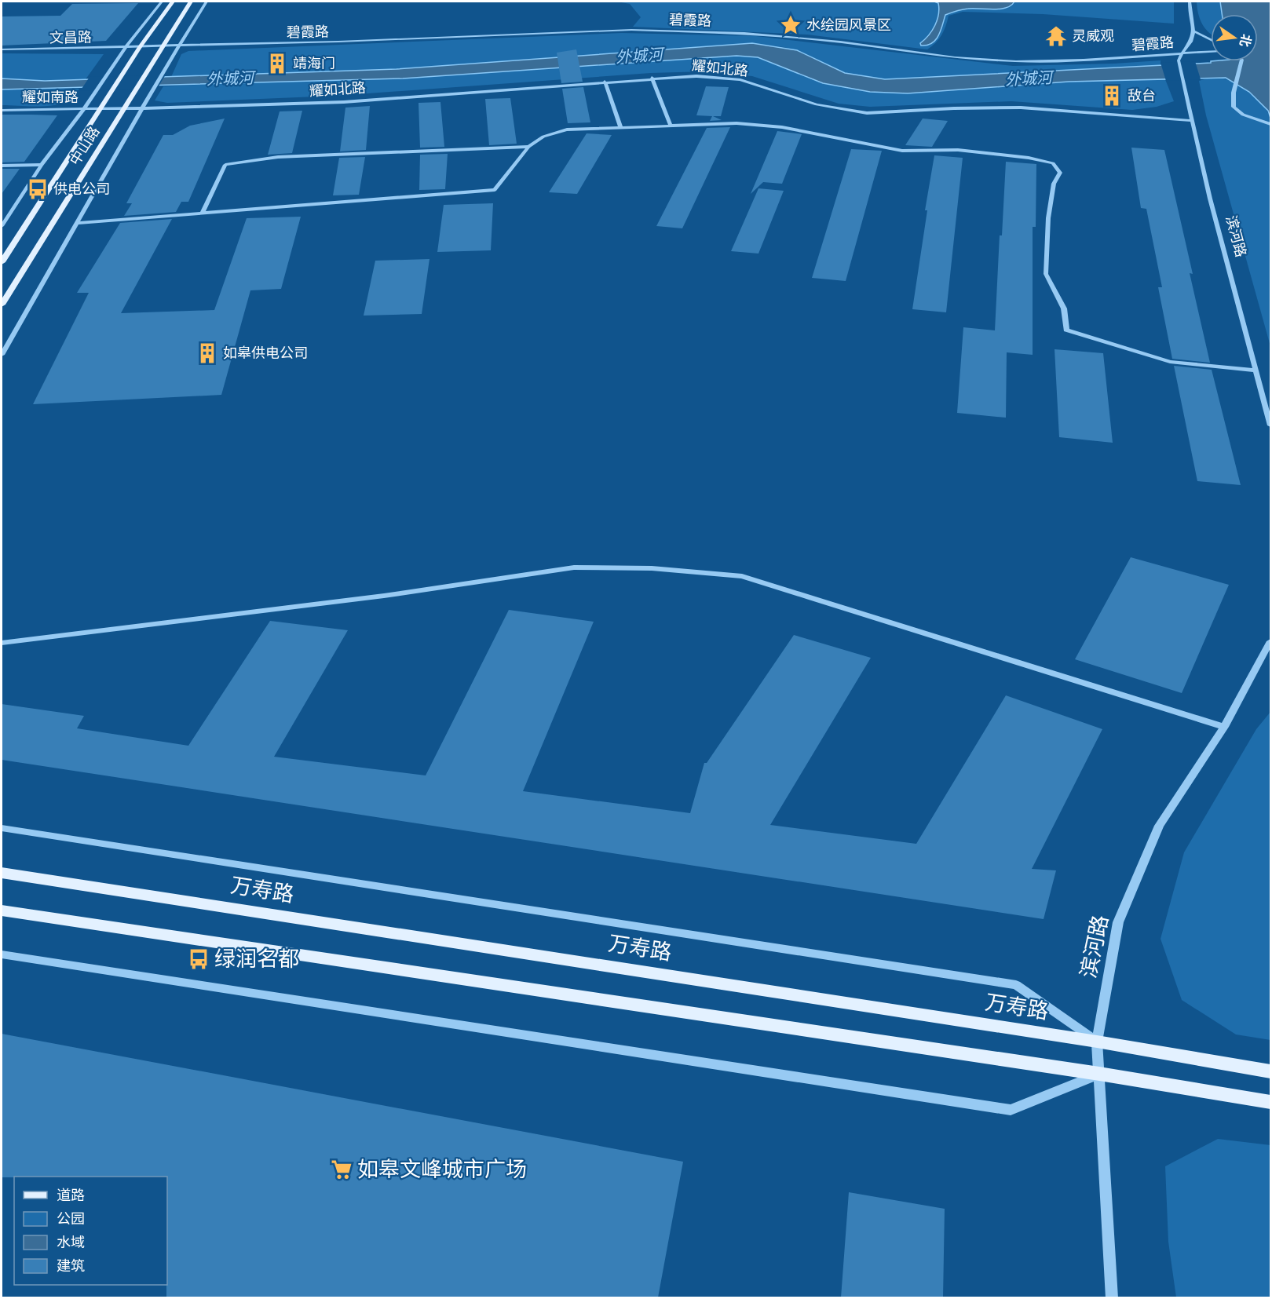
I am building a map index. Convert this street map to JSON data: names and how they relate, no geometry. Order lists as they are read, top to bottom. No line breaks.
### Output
{"streets":{"main road":["中山路","万寿路"],"street":["碧霞路","文昌路","耀如北路","耀如南路","滨河路"]},"crossings":[["碧霞路","文昌路"],["碧霞路","中山路"],["碧霞路","滨河路"],["文昌路","中山路"],["耀如北路","耀如南路"],["耀如北路","中山路"],["耀如北路","滨河路"],["耀如南路","中山路"],["滨河路","万寿路"]],"water":["外城河"],"places":{"place":["水绘园风景区"],"temple":["灵威观"],"building":["靖海门","敌台","如皋供电公司"],"bus stop":["供电公司","绿润名都"],"supermarket":["如皋文峰城市广场"]},"legend":["道路","公园","水域","建筑"],"north":"right"}
